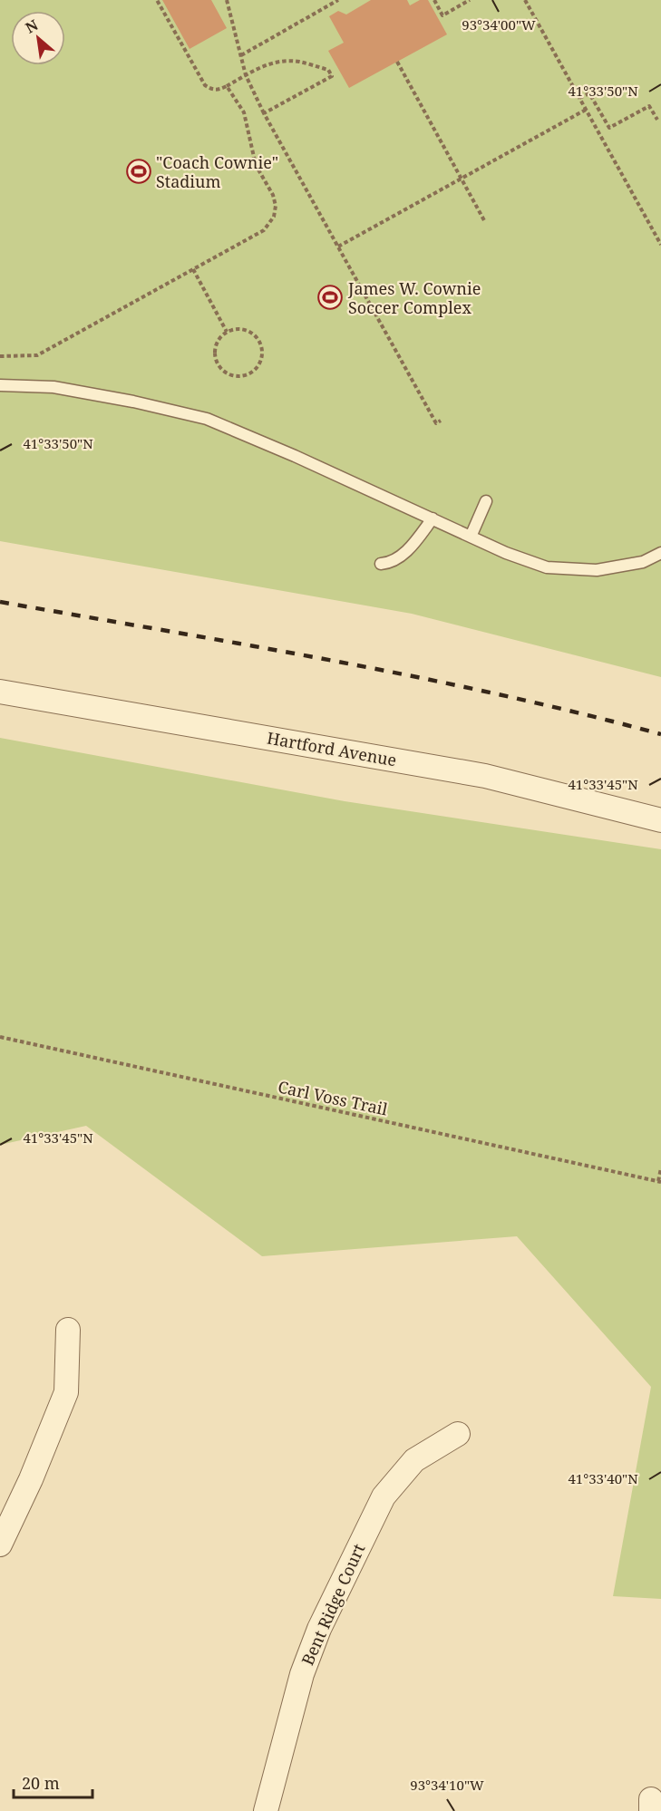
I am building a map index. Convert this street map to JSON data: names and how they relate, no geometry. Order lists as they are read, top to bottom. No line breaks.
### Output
{"streets":{"street":["Hartford Avenue","Bent Ridge Court"],"path":["Carl Voss Trail"]},"places":{"sports":["\"Coach Cownie\" Stadium","James W. Cownie Soccer Complex"]},"scale_bar":"20 m","north":"top left","coordinates":["93°34'00\"W","41°33'50\"N","41°33'45\"N","41°33'40\"N","93°34'10\"W"]}
